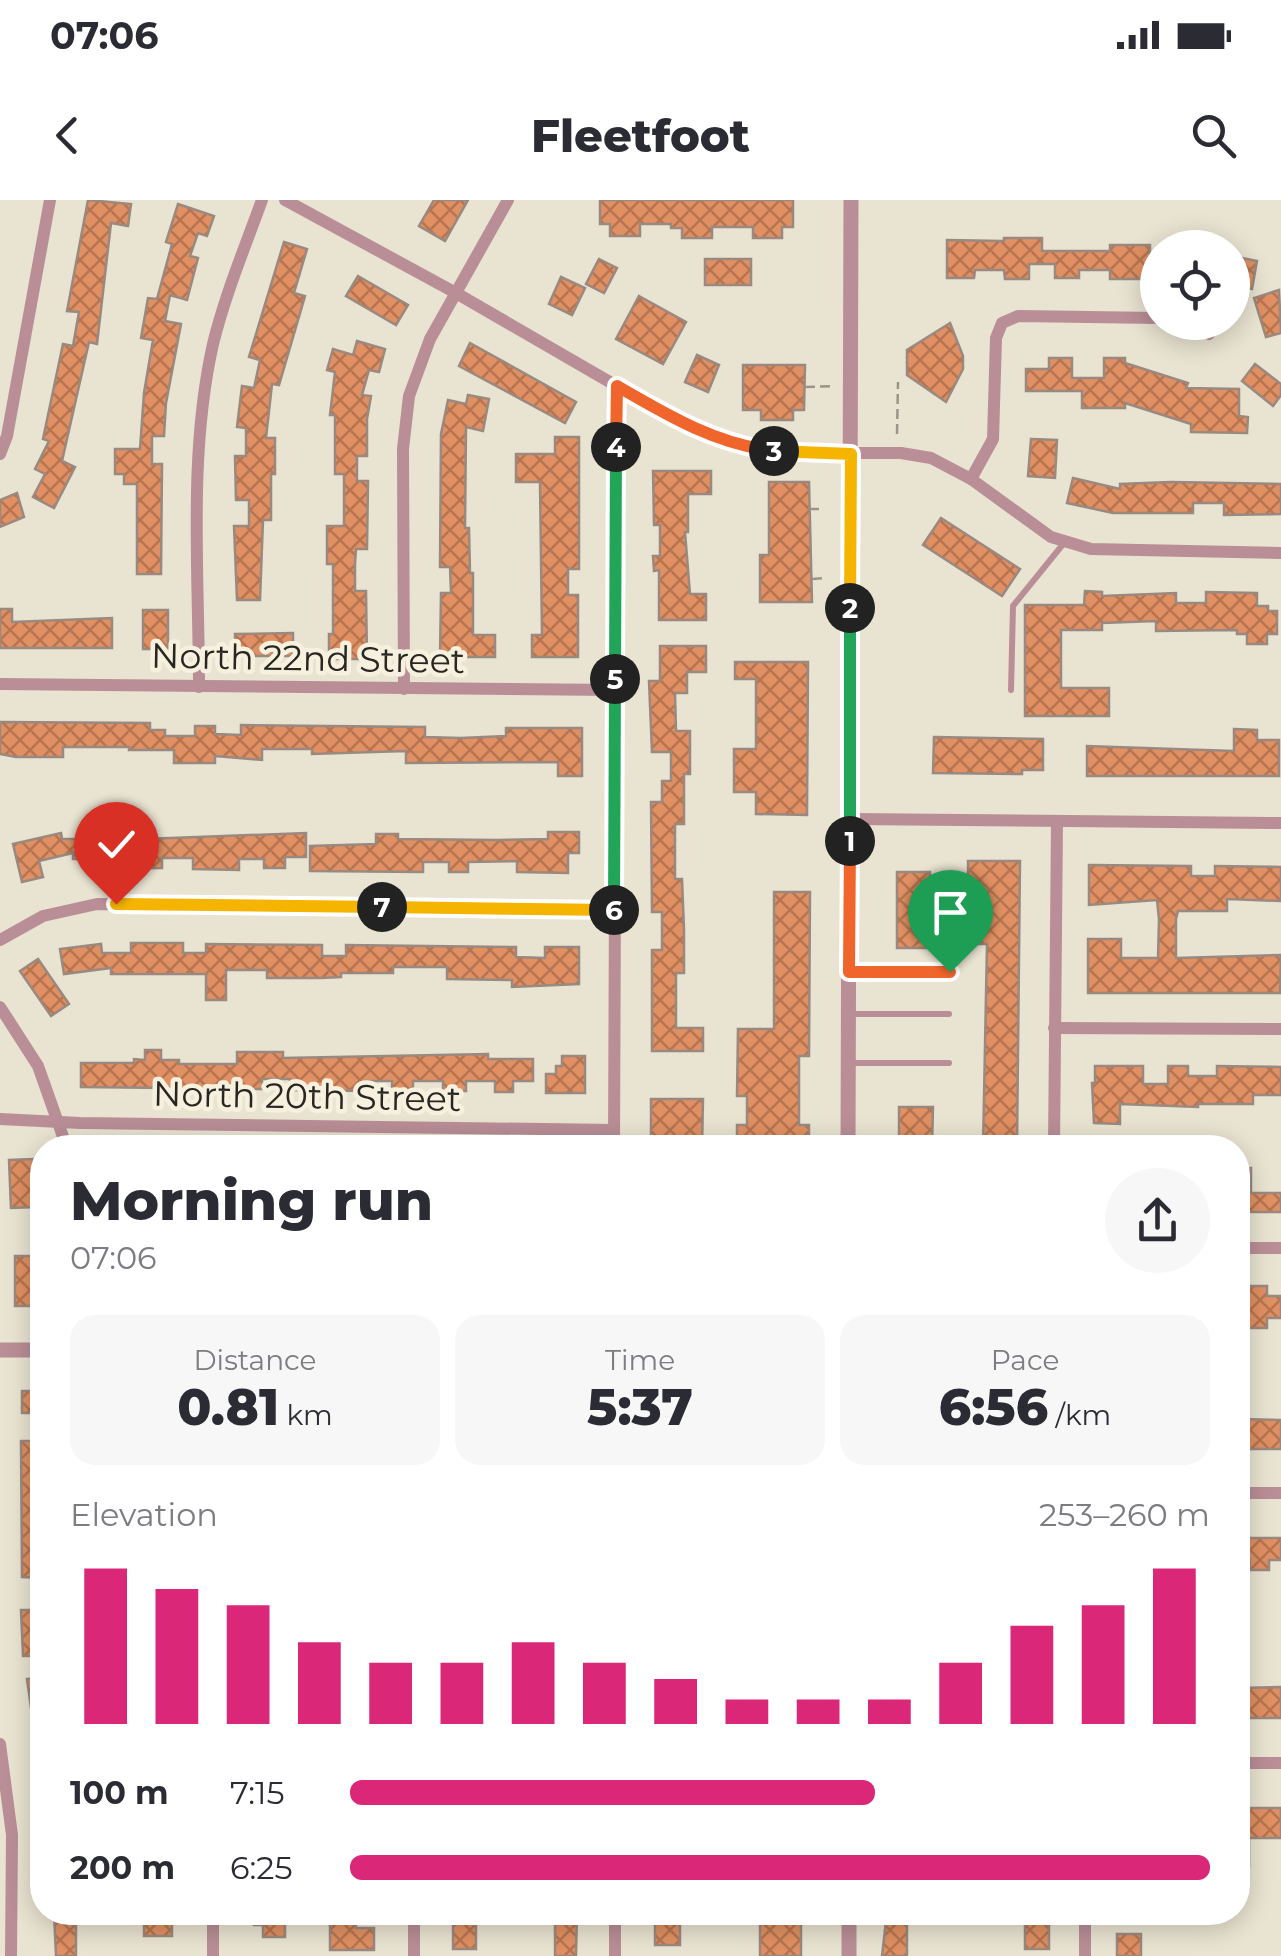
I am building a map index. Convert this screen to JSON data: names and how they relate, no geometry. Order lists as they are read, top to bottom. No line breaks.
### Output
{"streets":{"street":["North 22nd Street","North 20th Street"]},"page":{"status":"07:06","header":"Fleetfoot","pins":["4","3","2","5","1","7","6"],"heading":["Morning run","07:06"],"stats":[["Distance","0.81 km"],["Time","5:37"],["Pace","6:56 /km"]],"chart":["Elevation","253–260 m"],"list":[{"name":"100 m","note":"7:15"},{"name":"200 m","note":"6:25"}]}}
